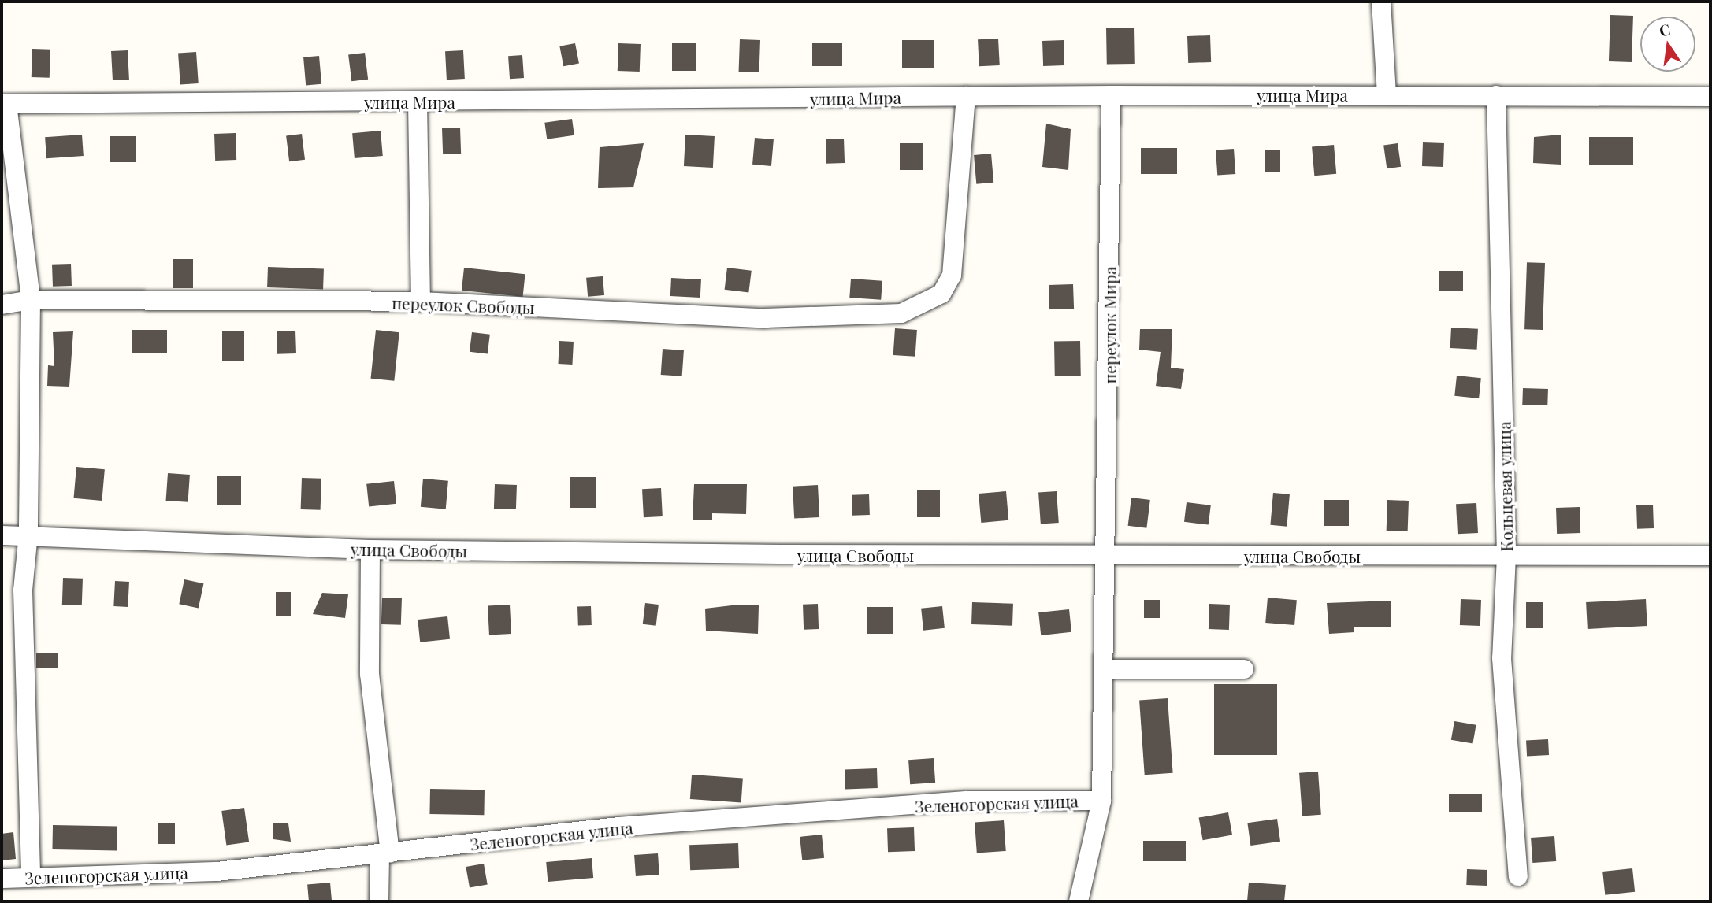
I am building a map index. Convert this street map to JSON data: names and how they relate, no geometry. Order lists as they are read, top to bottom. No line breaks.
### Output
{"streets":{"street":["улица Мира","переулок Свободы","переулок Мира","Кольцевая улица","улица Свободы","Зеленогорская улица"]},"crossings":[["улица Мира","переулок Свободы"],["улица Мира","переулок Мира"],["улица Мира","Кольцевая улица"],["переулок Мира","улица Свободы"],["переулок Мира","Зеленогорская улица"],["Кольцевая улица","улица Свободы"]],"north":"top"}
